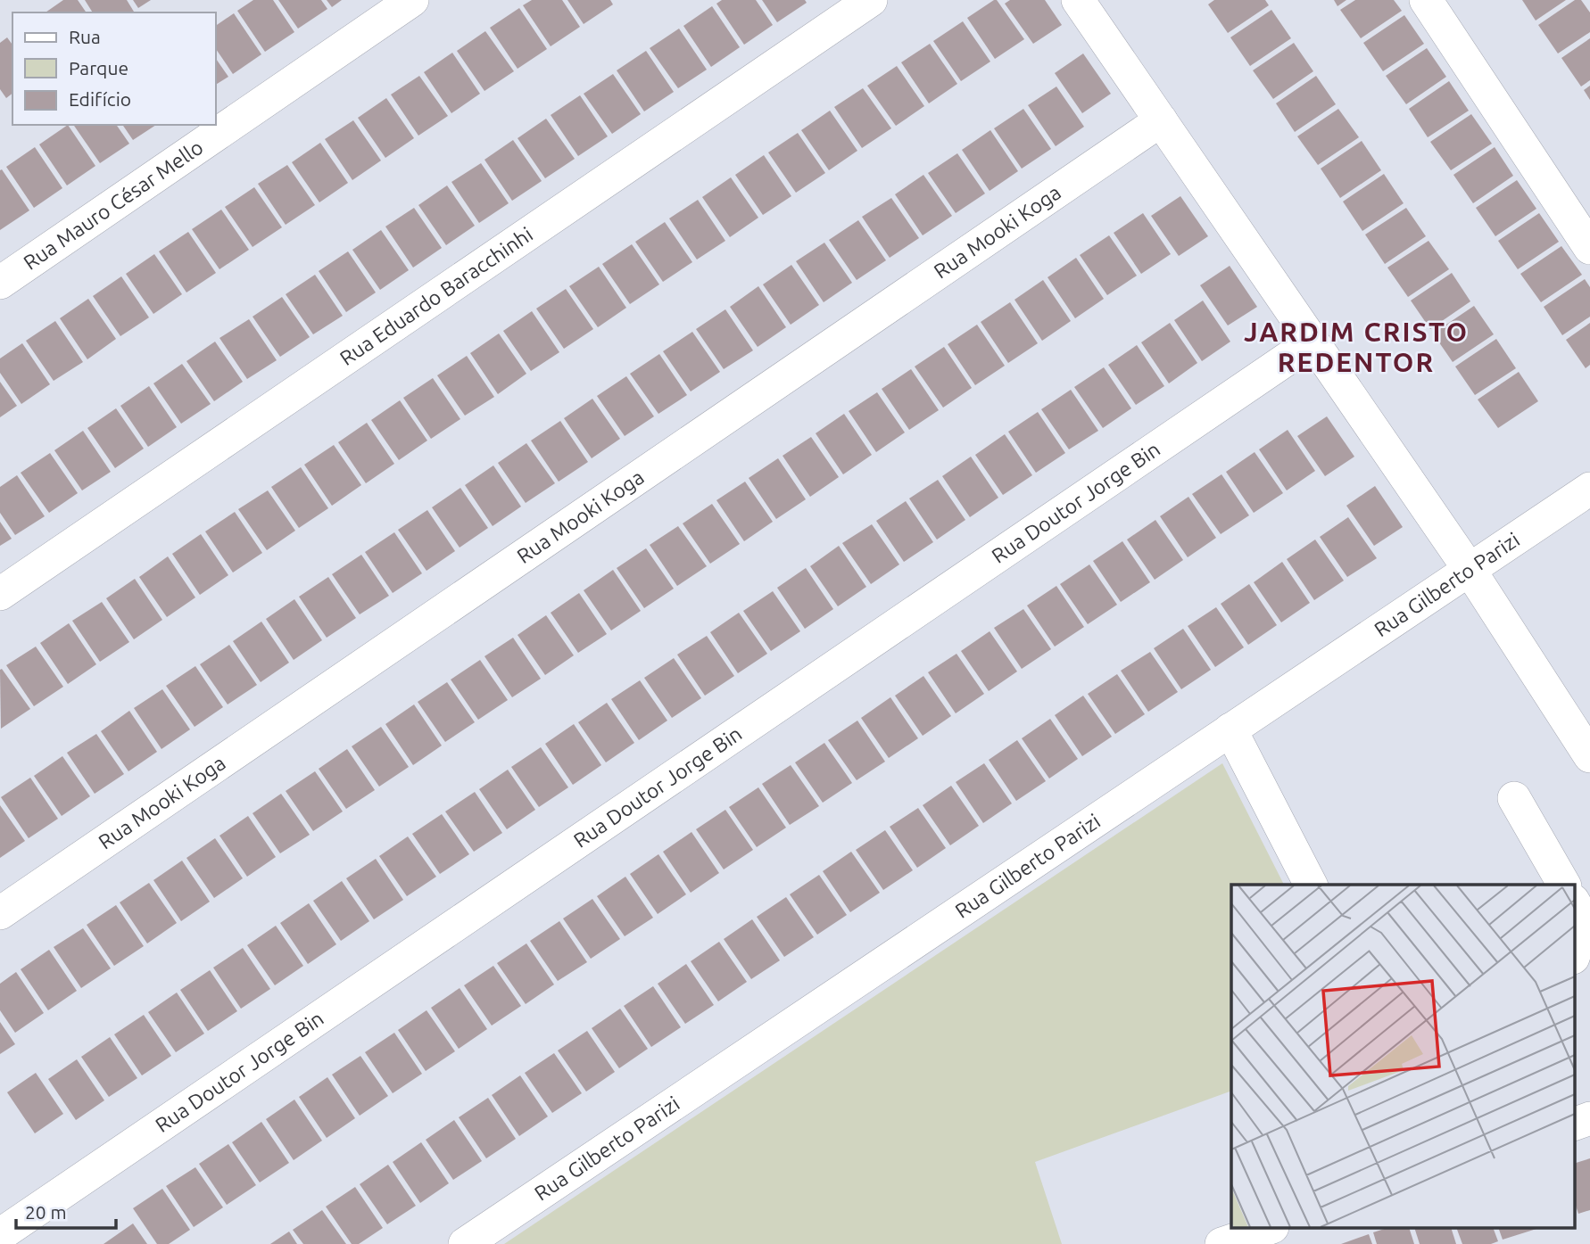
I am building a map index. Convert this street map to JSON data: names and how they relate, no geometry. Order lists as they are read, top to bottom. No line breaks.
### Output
{"streets":{"street":["Rua Mauro César Mello","Rua Mooki Koga","Rua Eduardo Baracchinhi","Rua Doutor Jorge Bin","Rua Gilberto Parizi"]},"districts":["JARDIM CRISTO REDENTOR"],"legend":["Rua","Parque","Edifício"],"scale_bar":"20 m"}
